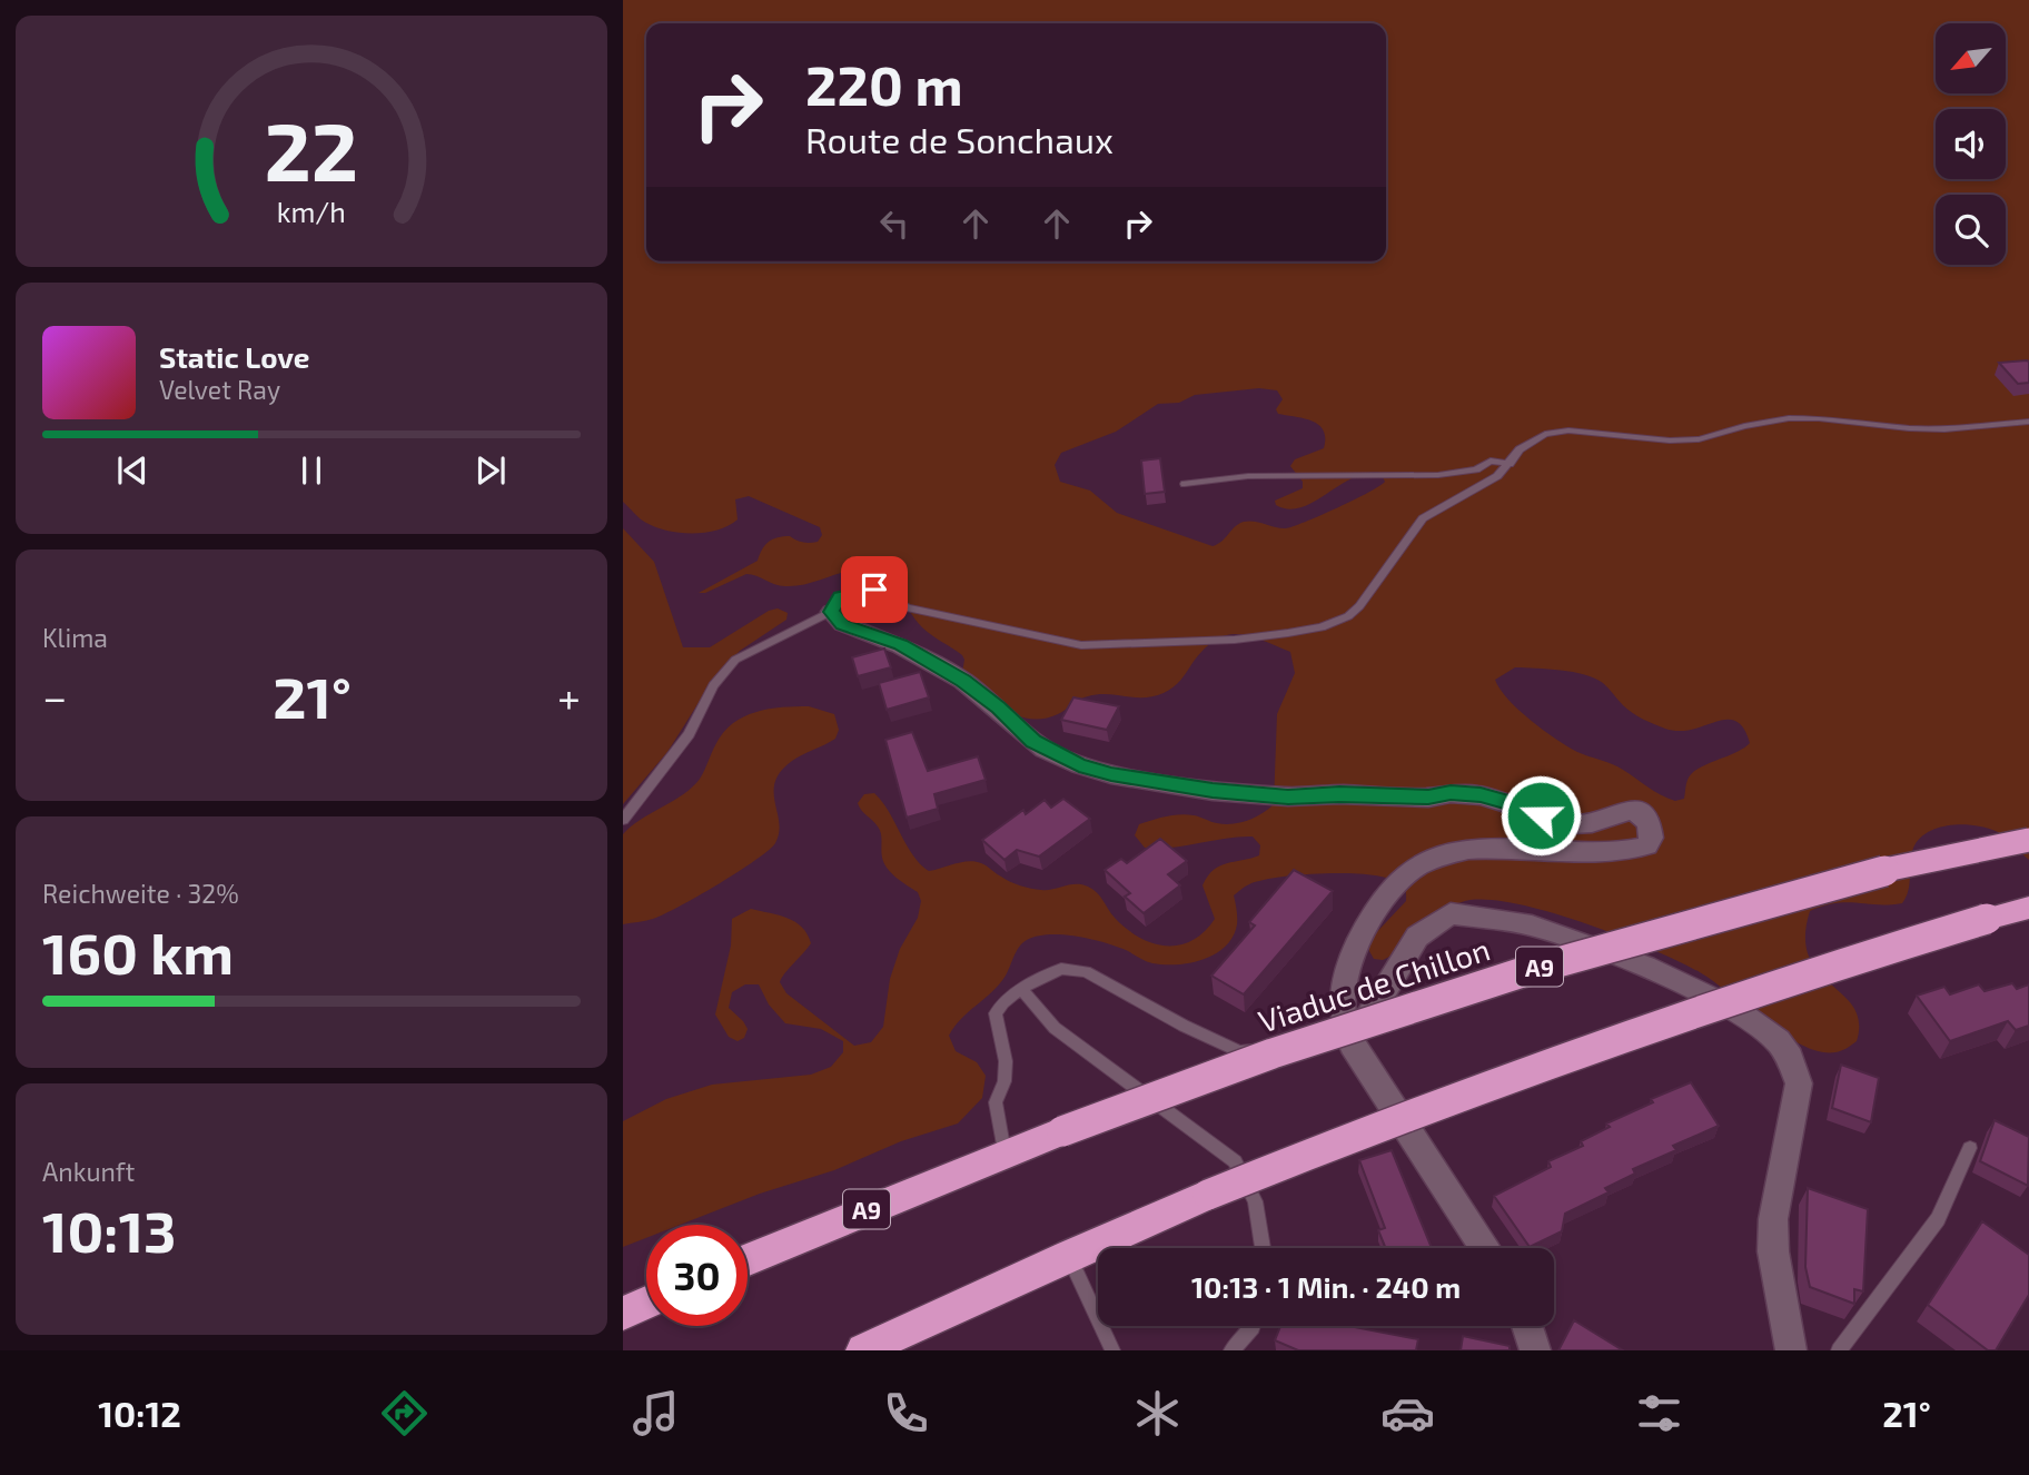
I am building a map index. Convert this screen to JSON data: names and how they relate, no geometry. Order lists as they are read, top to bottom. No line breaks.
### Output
{"streets":{"highway":["A9","Viaduc de Chillon"]},"crossings":[["A9","Viaduc de Chillon"]],"north":"bottom left","page":{"turn":["220 m","Route de Sonchaux"],"song":["Static Love","Velvet Ray"],"tile":["Klima",["Reichweite · 32%","160 km"],["Ankunft","10:13"]],"heat":["−","21°","+"],"limit":"30","trip":"10:13 · 1 Min. · 240 m","tabs":["10:12","21°"],"gauge":["22","km/h"]}}
